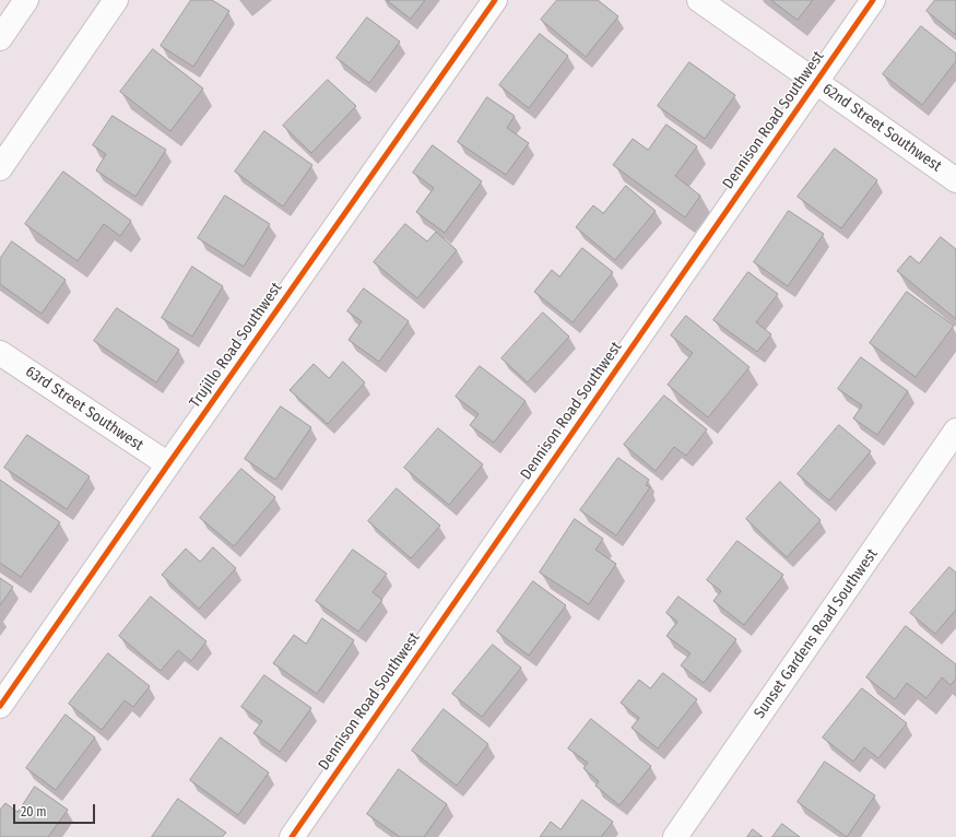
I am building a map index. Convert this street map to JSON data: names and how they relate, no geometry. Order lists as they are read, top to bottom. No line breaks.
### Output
{"streets":{"street":["Dennison Road Southwest","62nd Street Southwest","Trujillo Road Southwest","63rd Street Southwest","Sunset Gardens Road Southwest"]},"crossings":[["Dennison Road Southwest","62nd Street Southwest"],["Trujillo Road Southwest","63rd Street Southwest"]],"scale_bar":"20 m"}
